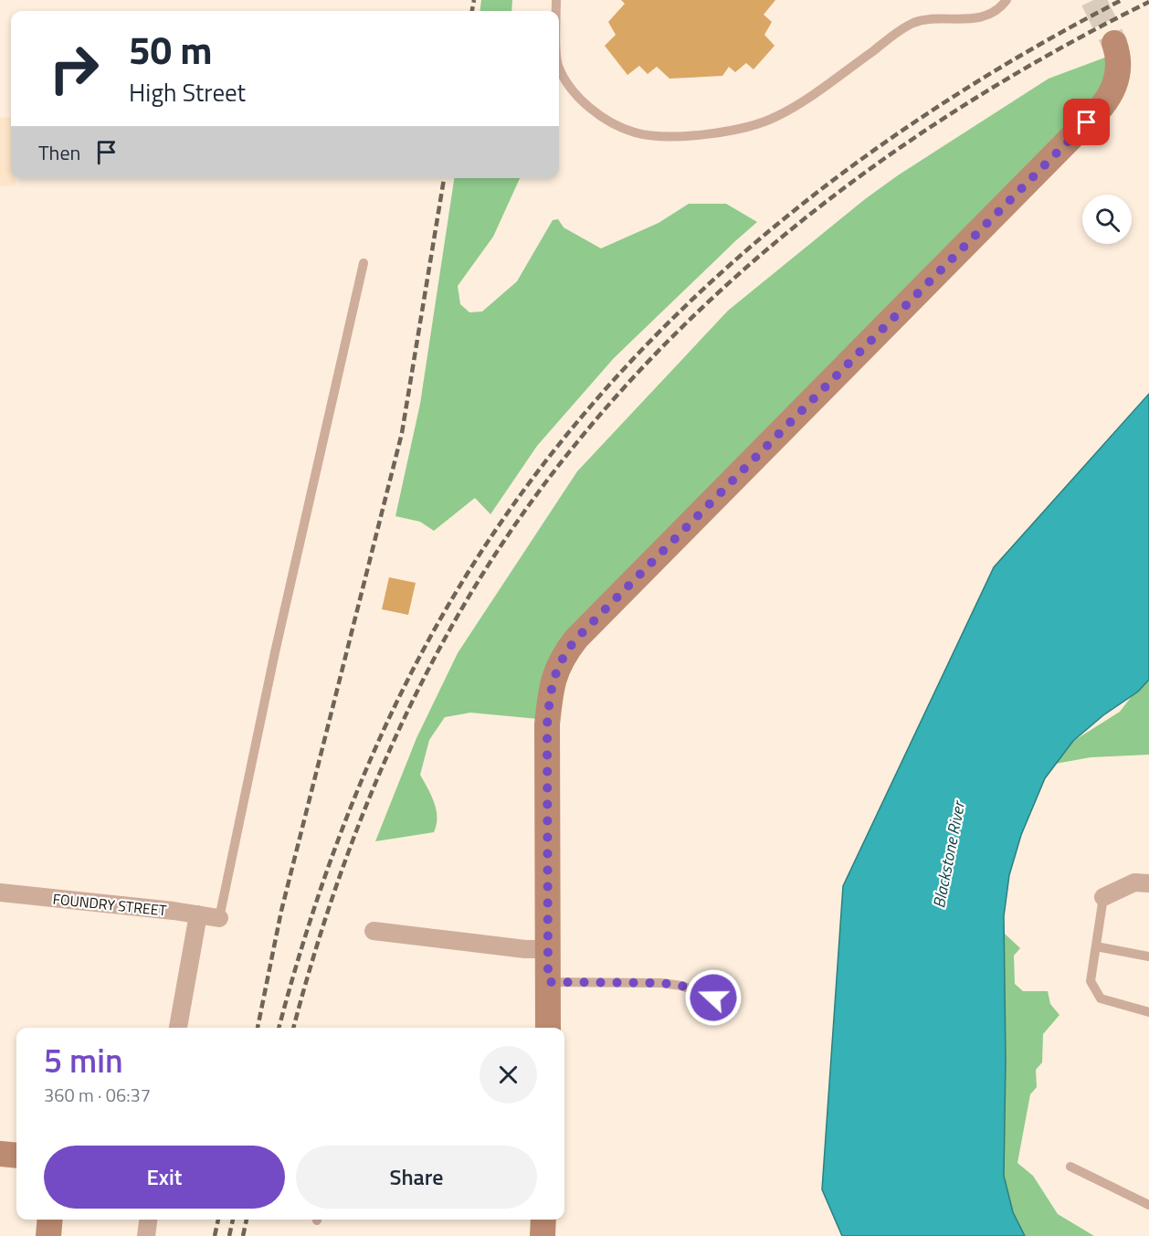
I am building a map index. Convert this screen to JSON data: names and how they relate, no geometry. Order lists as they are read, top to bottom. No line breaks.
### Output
{"streets":{"street":["FOUNDRY STREET"]},"water":["Blackstone River"],"page":{"turn":["50 m","High Street"],"then":"Then","heading":["5 min","360 m · 06:37"],"buttons":["Exit","Share"]}}
